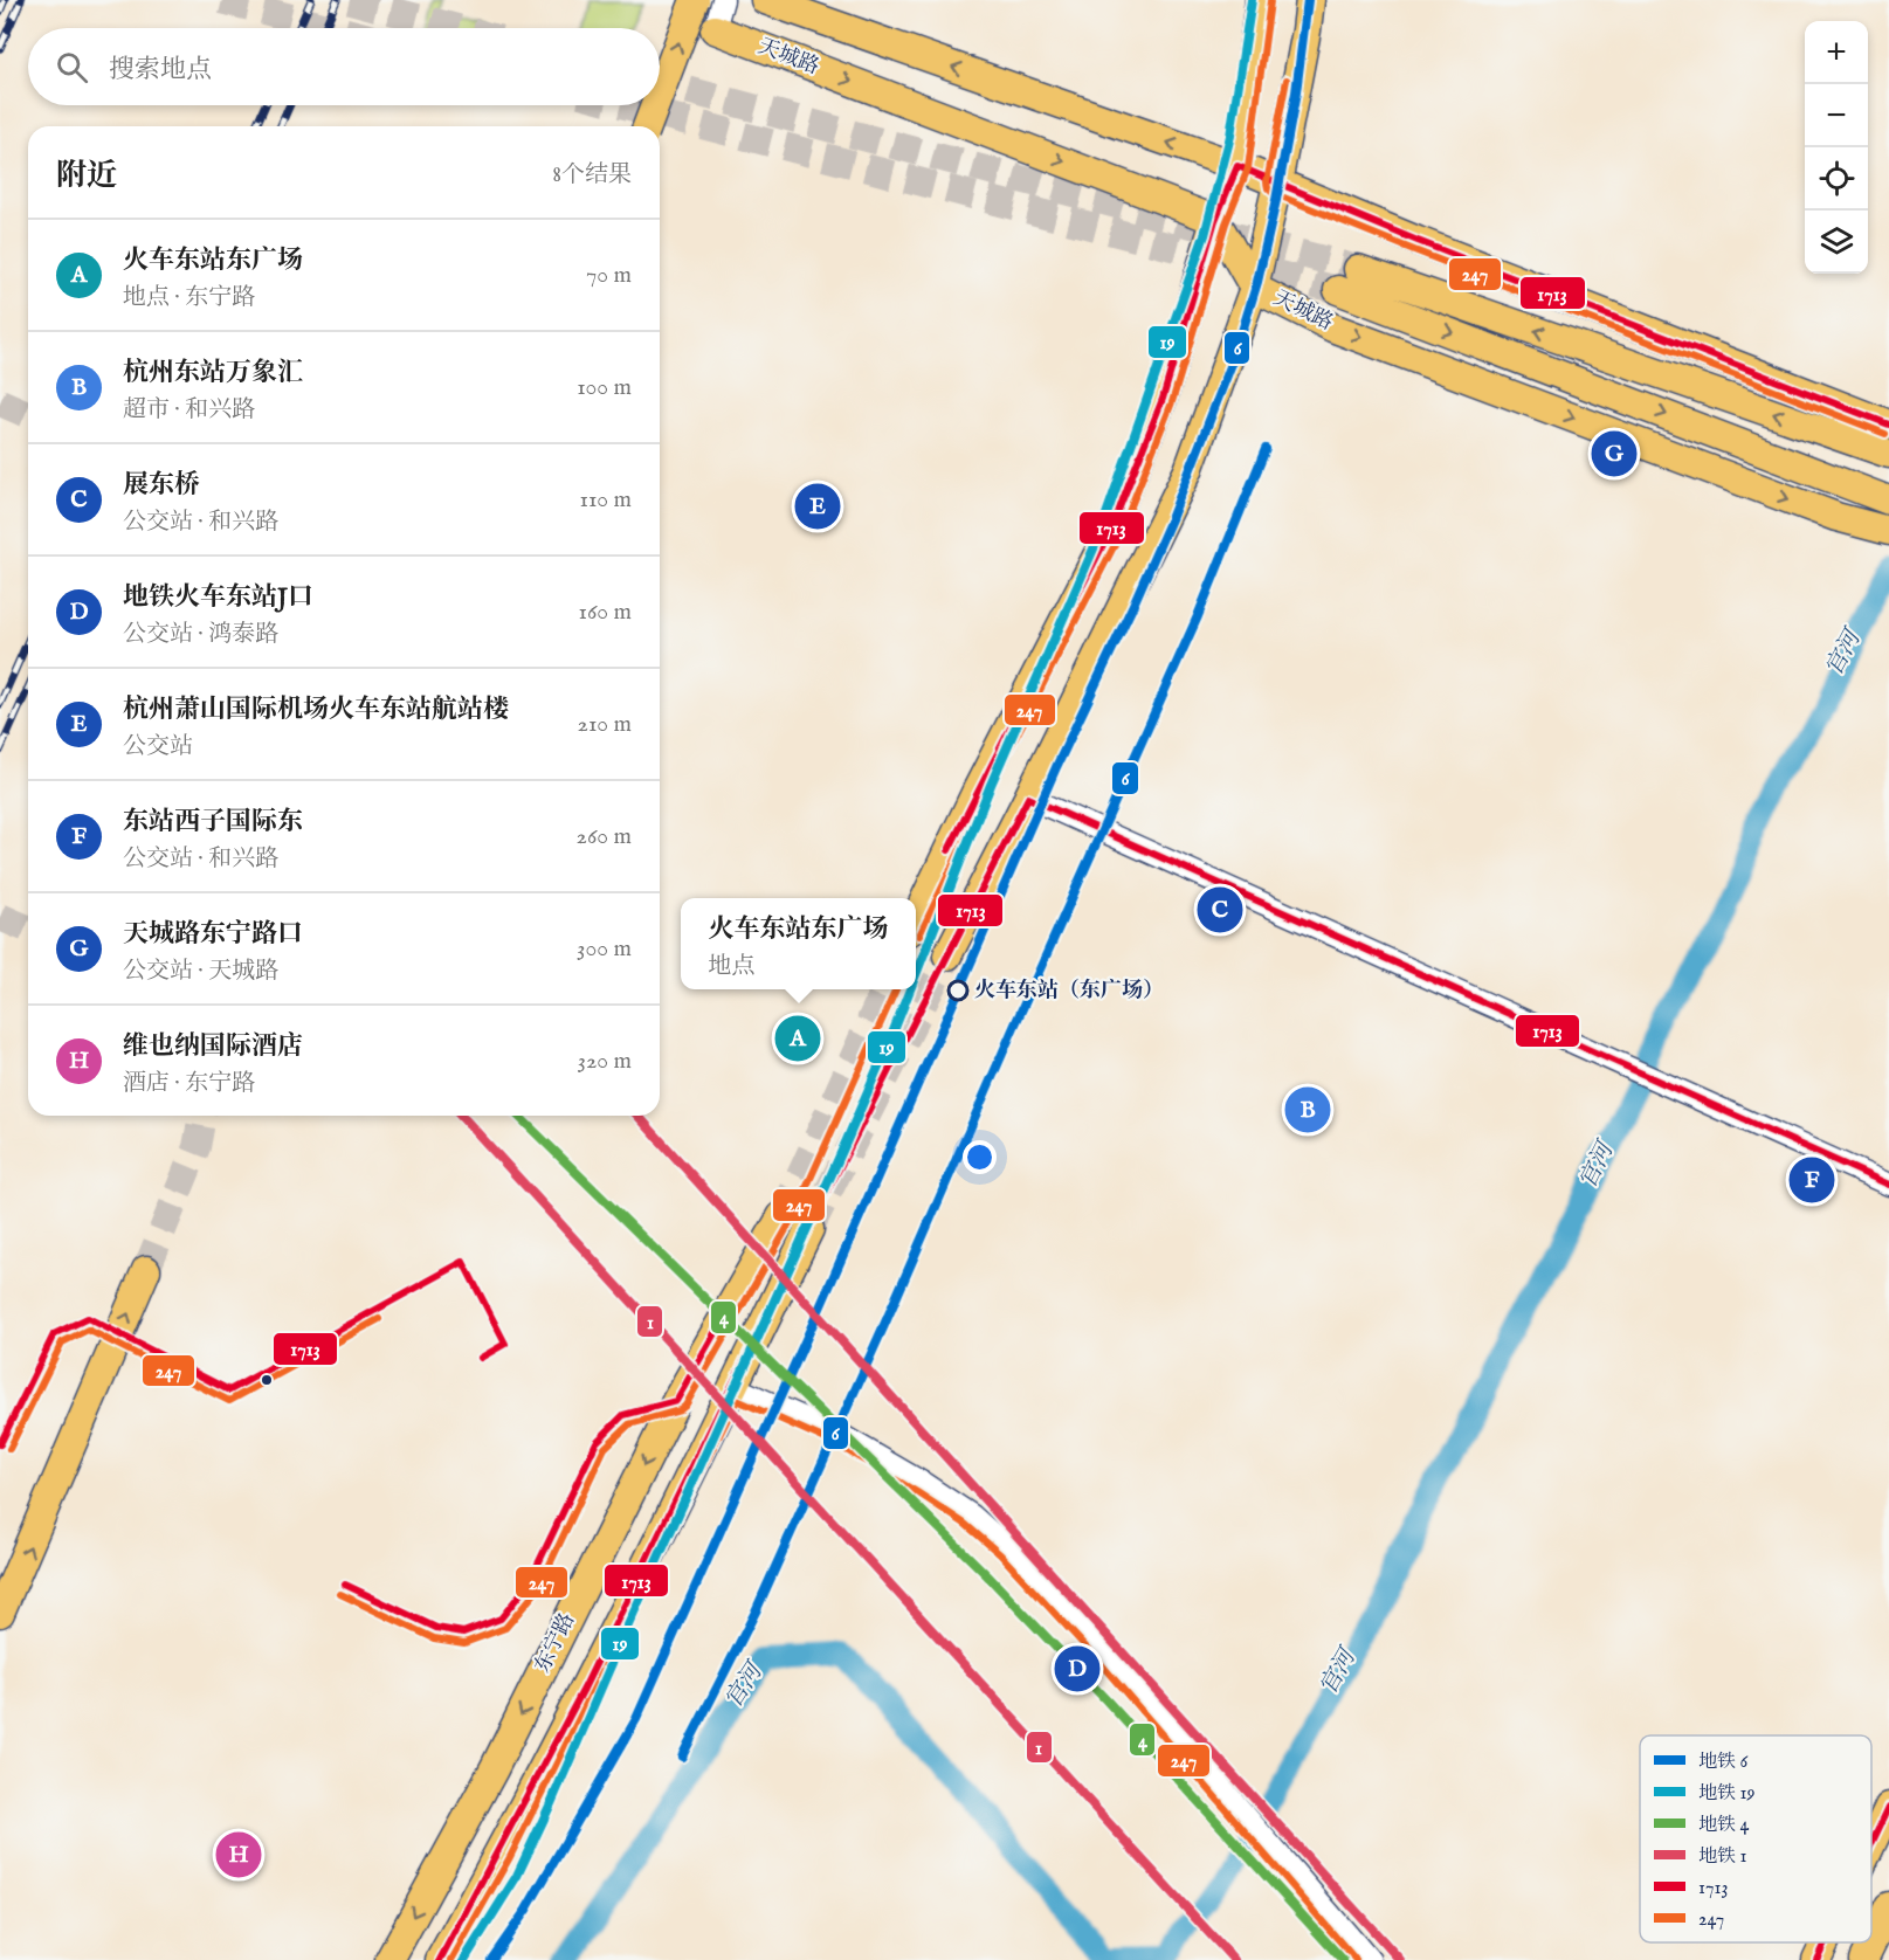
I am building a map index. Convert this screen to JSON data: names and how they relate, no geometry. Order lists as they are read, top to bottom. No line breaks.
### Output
{"streets":{"main road":["天城路","东宁路"]},"water":["官河"],"places":["火车东站（东广场）"],"lines":["metro line 6","metro line 19","transit line 247","transit line 1713","metro line 4","metro line 1"],"legend":["地铁 6","地铁 19","地铁 4","地铁 1","1713","247"],"page":{"map_buttons":["+","−"],"search":"搜索地点","heading":["附近","8个结果"],"list":[{"mark":"A","name":"火车东站东广场","note":"地点 · 东宁路","value":"70 m"},{"mark":"B","name":"杭州东站万象汇","note":"超市 · 和兴路","value":"100 m"},{"mark":"C","name":"展东桥","note":"公交站 · 和兴路","value":"110 m"},{"mark":"D","name":"地铁火车东站J口","note":"公交站 · 鸿泰路","value":"160 m"},{"mark":"E","name":"杭州萧山国际机场火车东站航站楼","note":"公交站","value":"210 m"},{"mark":"F","name":"东站西子国际东","note":"公交站 · 和兴路","value":"260 m"},{"mark":"G","name":"天城路东宁路口","note":"公交站 · 天城路","value":"300 m"},{"mark":"H","name":"维也纳国际酒店","note":"酒店 · 东宁路","value":"320 m"}],"pins":["G","E","C","A","B","F","D","H"],"popup":["火车东站东广场","地点"]}}
